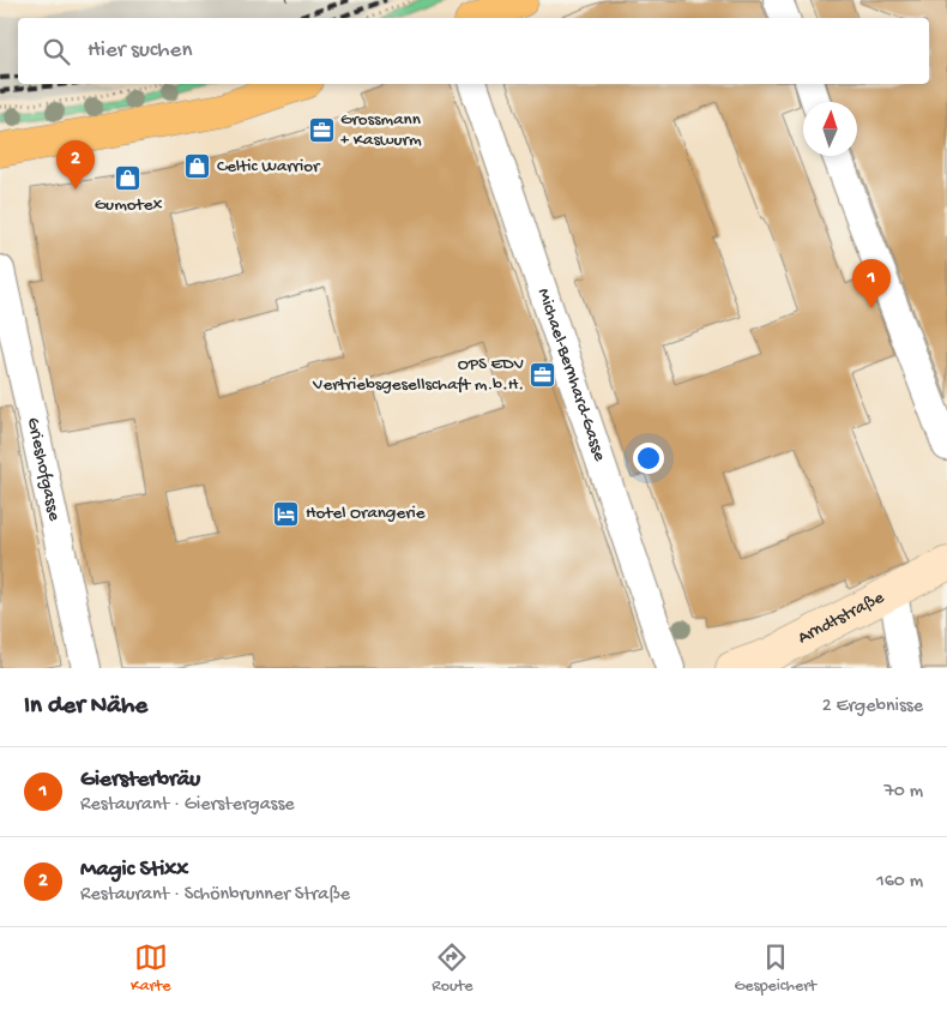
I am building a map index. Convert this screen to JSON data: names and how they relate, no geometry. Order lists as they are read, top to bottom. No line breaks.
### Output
{"streets":{"street":["Michael-Bernhard-Gasse","Grieshofgasse","Arndtstraße"]},"places":{"office":["Grossmann + Kaswurm","OPS EDV Vertriebsgesellschaft m.b.H."],"shop":["Celtic Warrior","Gumotex"],"hotel":["Hotel Orangerie"]},"north":"top","page":{"search":"Hier suchen","pins":["2","1"],"heading":["In der Nähe","2 Ergebnisse"],"list":[{"mark":"1","name":"Giersterbräu","note":"Restaurant · Gierstergasse","value":"70 m"},{"mark":"2","name":"Magic Stixx","note":"Restaurant · Schönbrunner Straße","value":"160 m"}],"nav":["Karte","Route","Gespeichert"]}}
